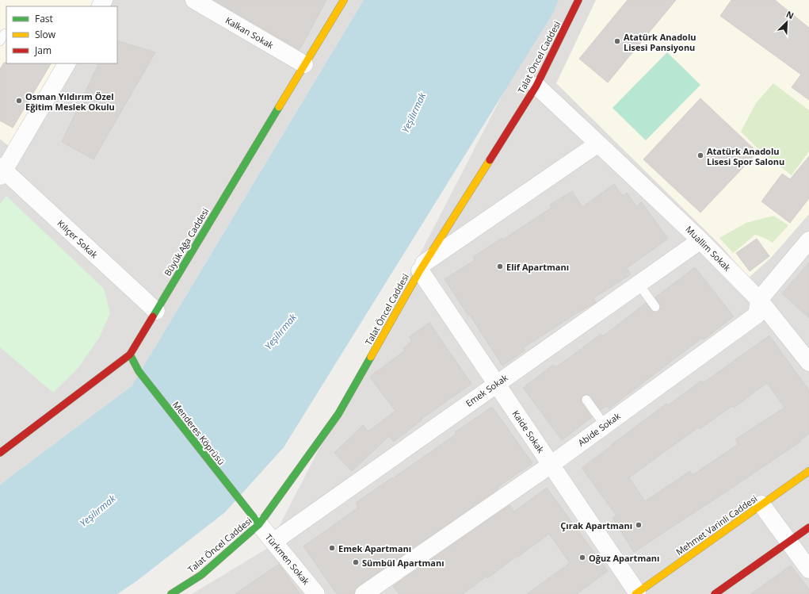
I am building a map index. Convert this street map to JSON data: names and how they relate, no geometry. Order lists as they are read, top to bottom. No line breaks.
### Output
{"streets":{"street":["Kalkan Sokak","Talat Öncel Caddesi","Kılıçer Sokak","Büyük Ağa Caddesi","Muallim Sokak","Emek Sokak","Abide Sokak","Kaide Sokak","Menderes Köprüsü","Mehmet Varinli Caddesi","Türkmen Sokak"]},"crossings":[["Kalkan Sokak","Büyük Ağa Caddesi"],["Talat Öncel Caddesi","Muallim Sokak"],["Talat Öncel Caddesi","Kaide Sokak"],["Talat Öncel Caddesi","Menderes Köprüsü"],["Talat Öncel Caddesi","Türkmen Sokak"],["Kılıçer Sokak","Büyük Ağa Caddesi"],["Büyük Ağa Caddesi","Menderes Köprüsü"],["Muallim Sokak","Emek Sokak"],["Muallim Sokak","Abide Sokak"],["Emek Sokak","Kaide Sokak"],["Emek Sokak","Türkmen Sokak"],["Abide Sokak","Kaide Sokak"],["Kaide Sokak","Mehmet Varinli Caddesi"],["Menderes Köprüsü","Türkmen Sokak"]],"water":["Yeşilırmak"],"places":["Atatürk Anadolu Lisesi Pansiyonu","Osman Yıldırım Özel Eğitim Meslek Okulu","Atatürk Anadolu Lisesi Spor Salonu","Elif Apartmanı","Çırak Apartmanı","Emek Apartmanı","Oğuz Apartmanı","Sümbül Apartmanı"],"legend":["Fast","Slow","Jam"],"north":"top right"}
